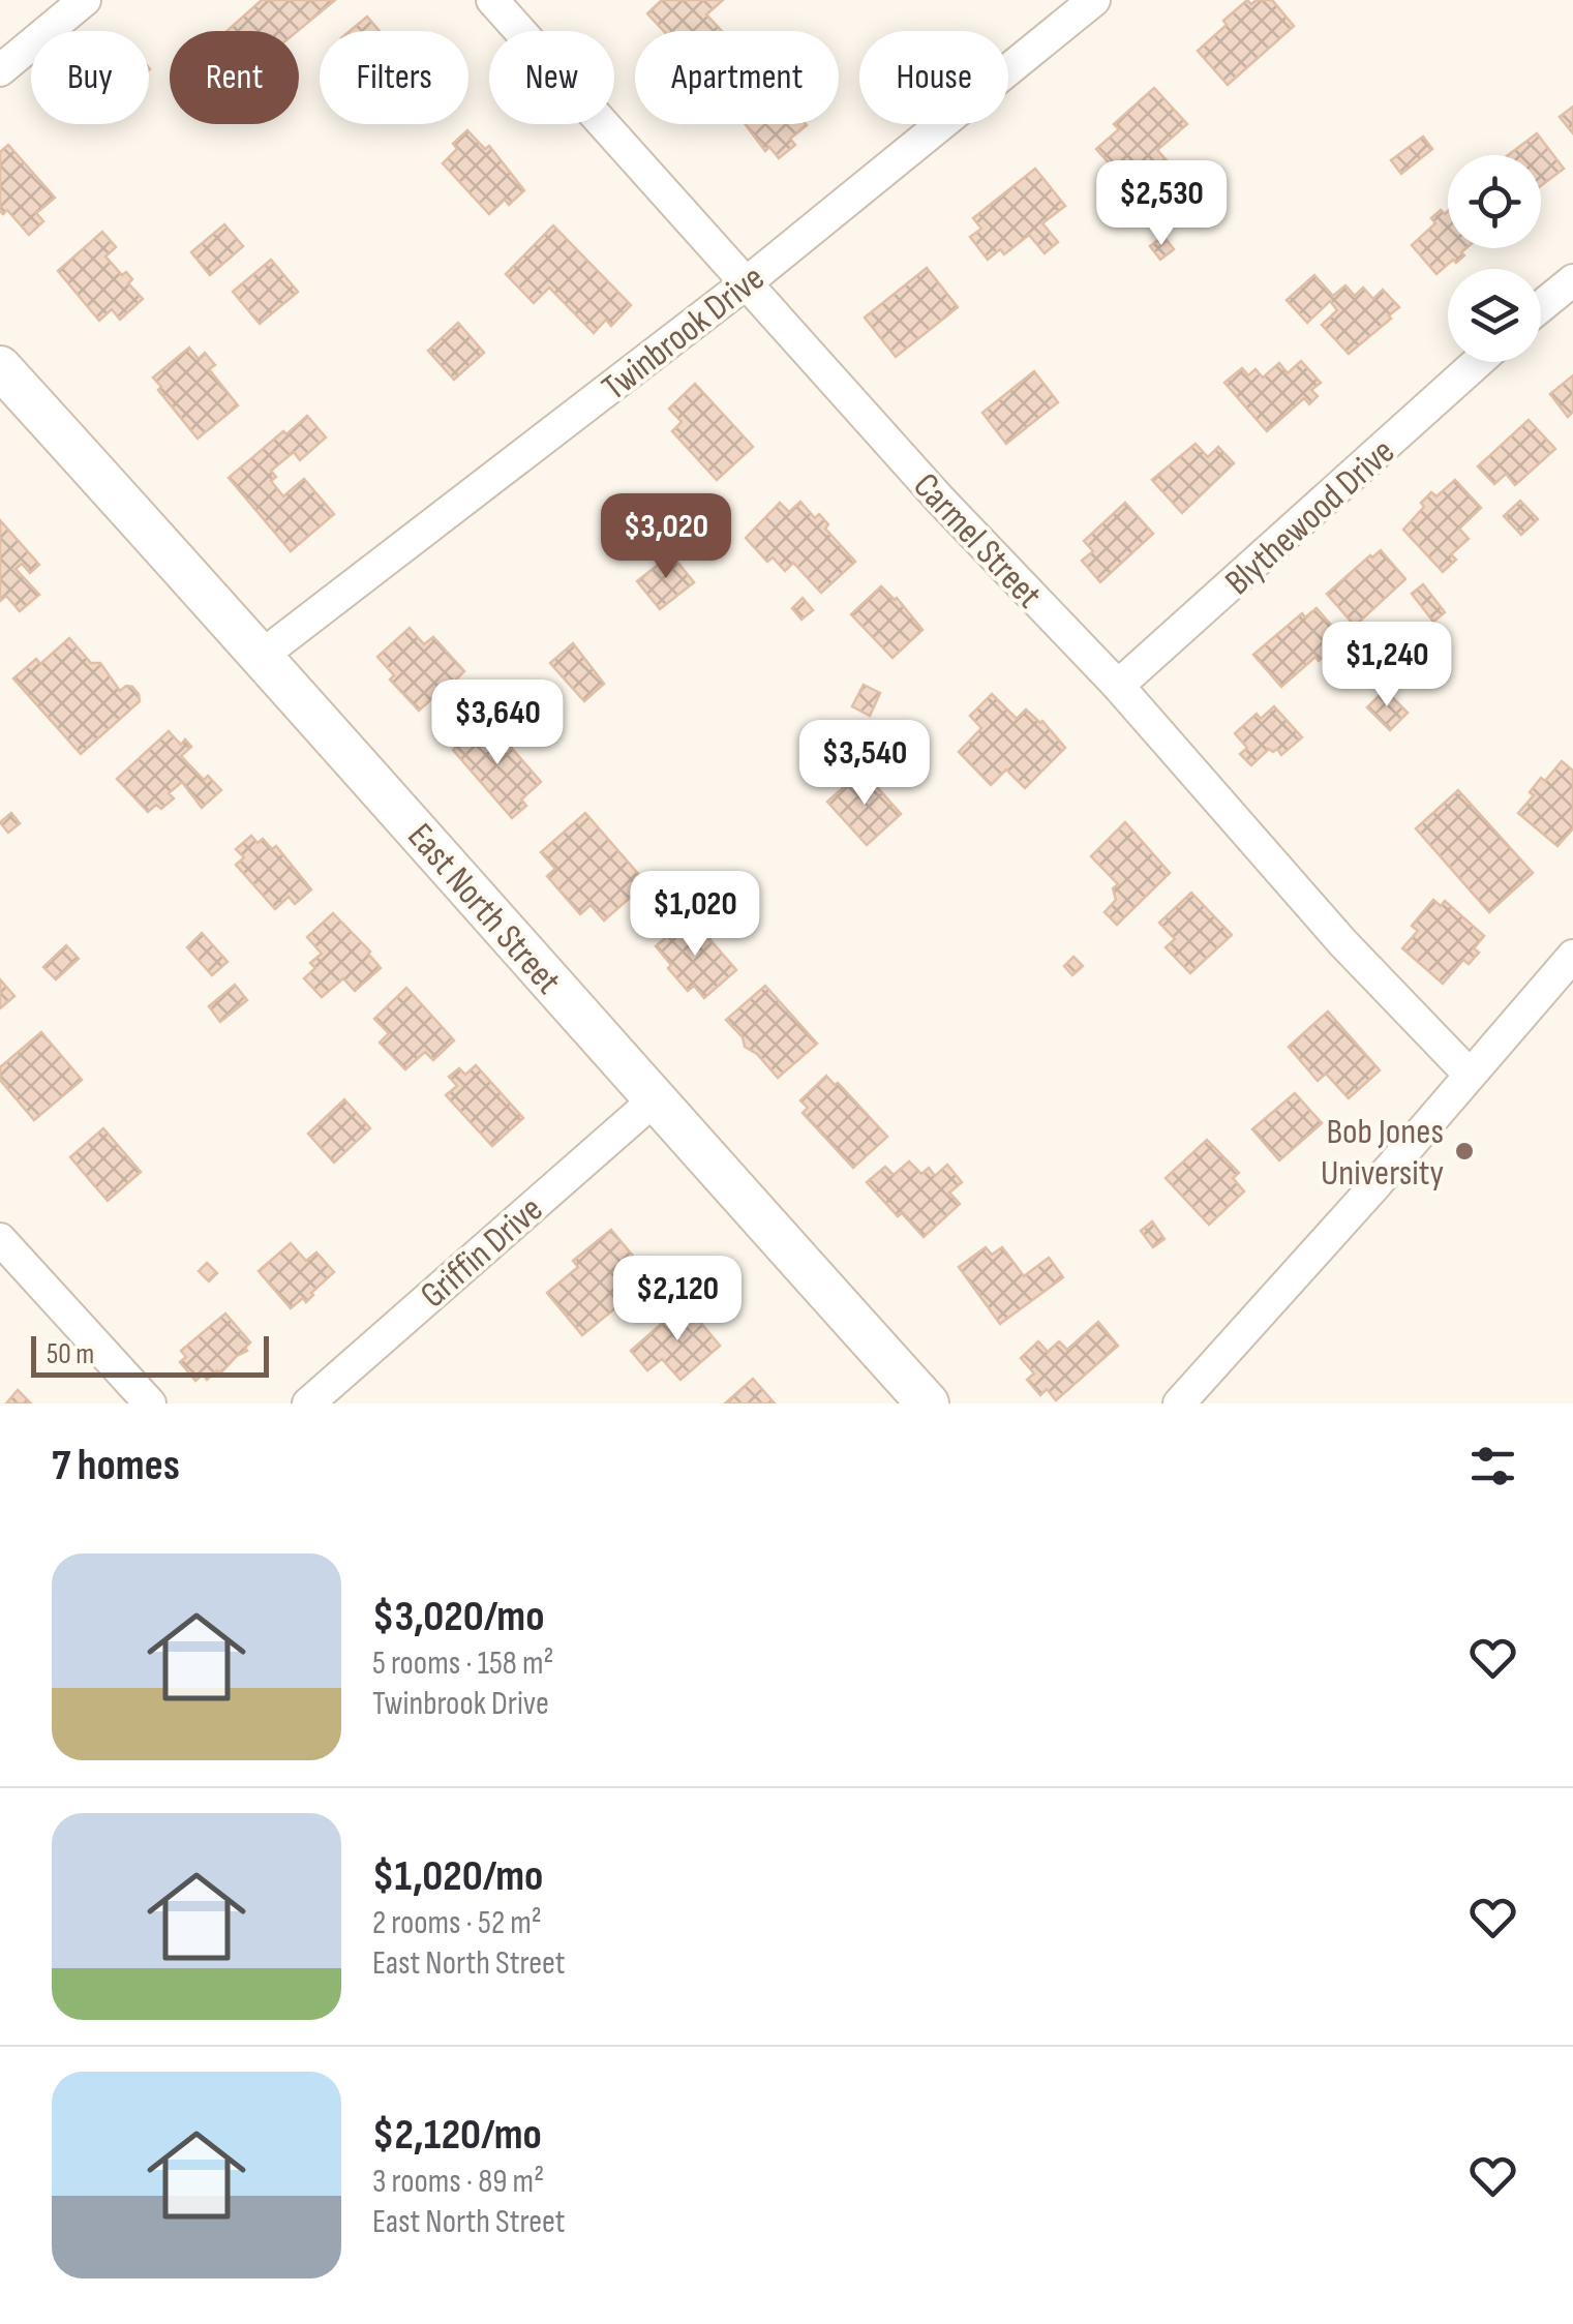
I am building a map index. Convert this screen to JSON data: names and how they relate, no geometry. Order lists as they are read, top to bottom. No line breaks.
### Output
{"streets":{"main road":["East North Street"],"street":["Twinbrook Drive","Blythewood Drive","Carmel Street","Griffin Drive"]},"crossings":[["Twinbrook Drive","Carmel Street"],["Twinbrook Drive","East North Street"],["Blythewood Drive","Carmel Street"],["East North Street","Griffin Drive"]],"places":["Bob Jones University"],"scale_bar":"50 m","page":{"chip":["Buy","Rent","Filters","New","Apartment","House"],"price":["$2,530","$3,020","$1,240","$3,640","$3,540","$1,020","$2,120"],"scale":"50 m","heading":"7 homes","list":[{"name":"$3,020/mo","note":"5 rooms · 158 m² · Twinbrook Drive"},{"name":"$1,020/mo","note":"2 rooms · 52 m² · East North Street"},{"name":"$2,120/mo","note":"3 rooms · 89 m² · East North Street"}]}}
